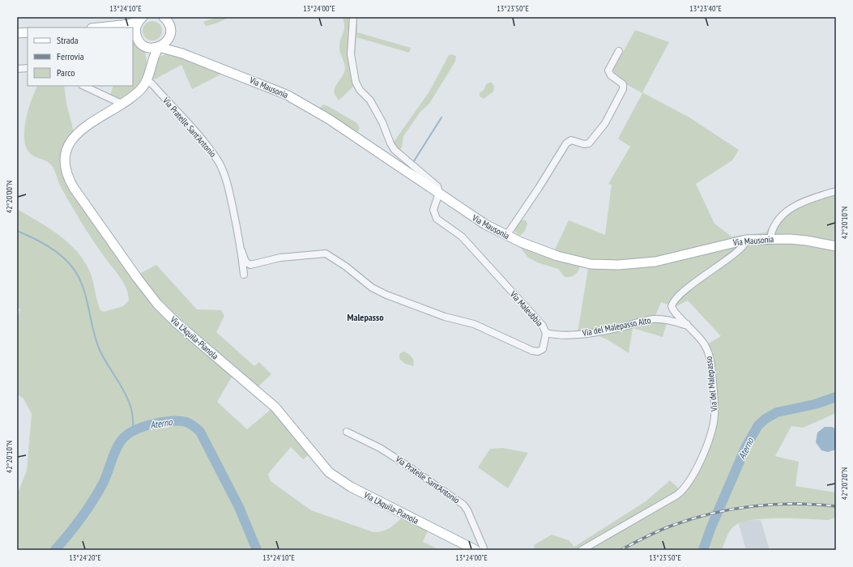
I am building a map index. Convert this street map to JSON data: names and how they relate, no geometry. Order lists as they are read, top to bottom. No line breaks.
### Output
{"streets":{"main road":["Via Mausonia","Via L'Aquila-Pianola"],"street":["Via Pratelle Sant'Antonio","Via Maleubbia","Via del Malepasso Alto","Via del Malepasso"]},"crossings":[["Via Mausonia","Via Maleubbia"],["Via Mausonia","Via L'Aquila-Pianola"],["Via Mausonia","Via del Malepasso"],["Via Pratelle Sant'Antonio","Via Maleubbia"],["Via Pratelle Sant'Antonio","Via L'Aquila-Pianola"],["Via Maleubbia","Via del Malepasso Alto"],["Via del Malepasso Alto","Via del Malepasso"]],"districts":["Malepasso"],"water":["Aterno"],"legend":["Strada","Ferrovia","Parco"],"coordinates":["13°24'10\"E","13°24'00\"E","13°23'50\"E","13°23'40\"E","42°20'00\"N","42°20'10\"N","42°20'20\"N","13°24'20\"E"]}
